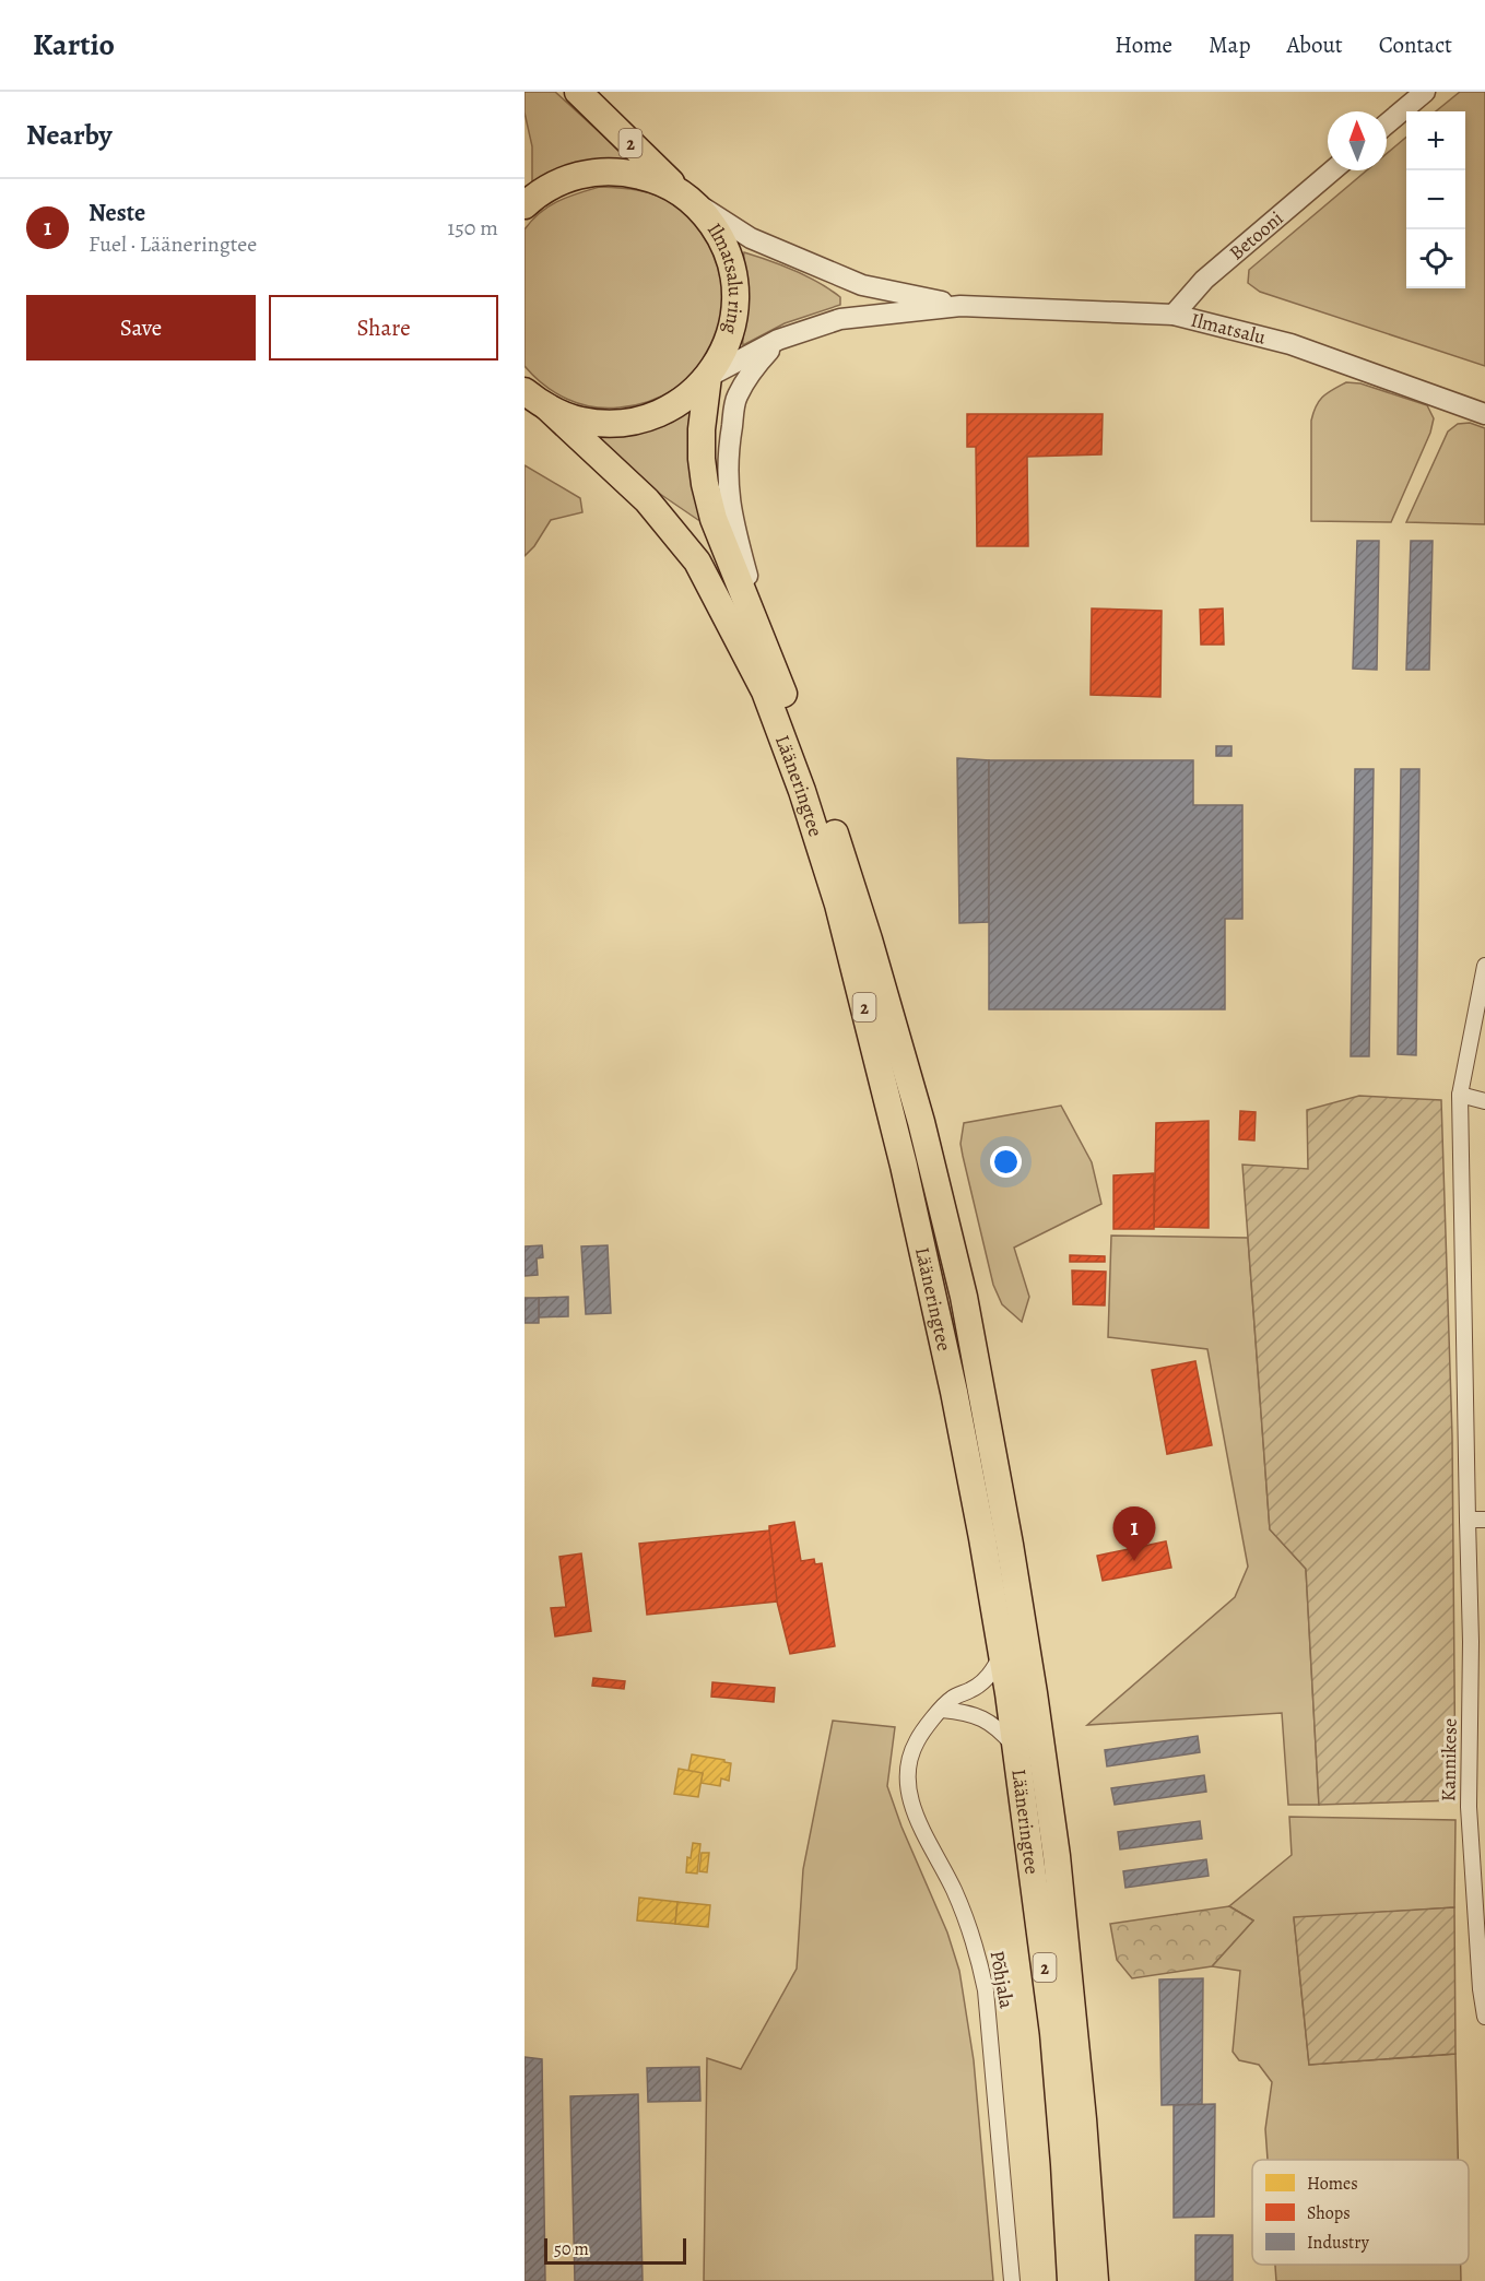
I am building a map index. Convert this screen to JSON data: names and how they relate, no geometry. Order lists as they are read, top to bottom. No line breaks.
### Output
{"streets":{"highway":["2","Ilmatsalu ring","Lääneringtee"],"street":["Betooni","Ilmatsalu","Kannikese","Põhjala"]},"crossings":[["2","Ilmatsalu ring"],["2","Ilmatsalu"],["Betooni","Ilmatsalu"],["Ilmatsalu ring","Ilmatsalu"],["Ilmatsalu ring","Lääneringtee"],["Ilmatsalu","Lääneringtee"],["Lääneringtee","Põhjala"]],"legend":["Homes","Shops","Industry"],"scale_bar":"50 m","north":"top","page":{"header":"Kartio","nav":["Home","Map","About","Contact"],"heading":"Nearby","map_buttons":["+","−"],"list":[{"mark":"1","name":"Neste","note":"Fuel · Lääneringtee","value":"150 m"}],"buttons":["Save","Share"],"pins":"1","scale":"50 m"}}
